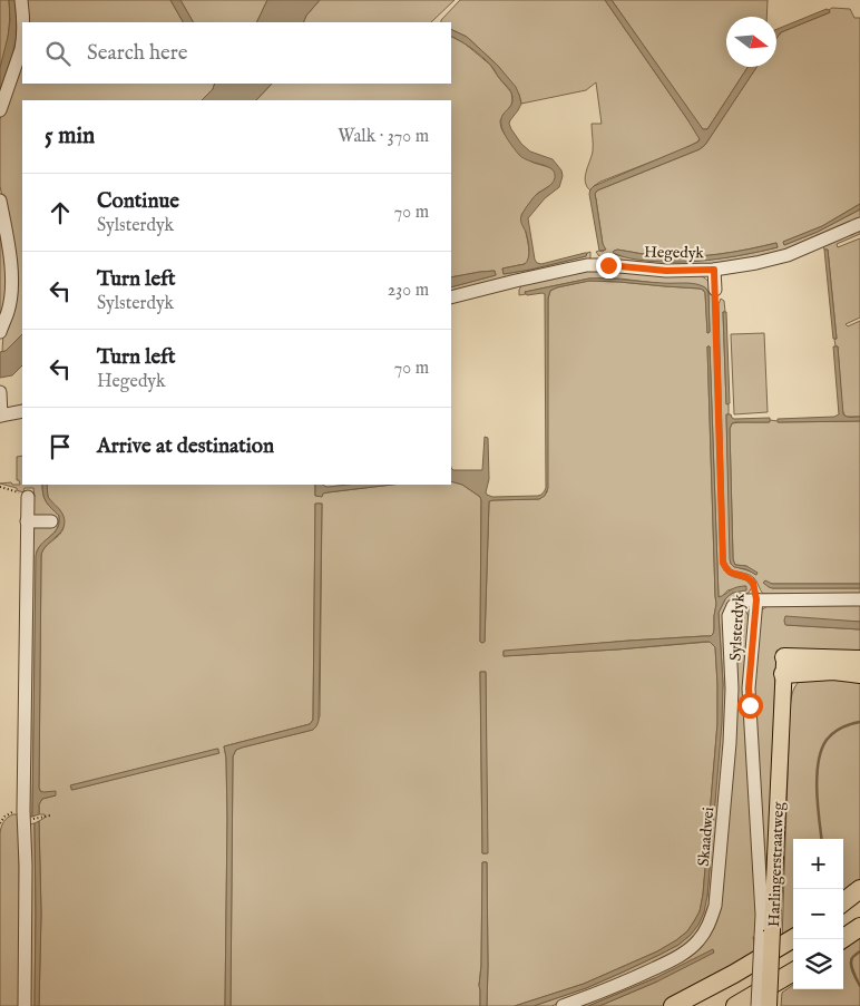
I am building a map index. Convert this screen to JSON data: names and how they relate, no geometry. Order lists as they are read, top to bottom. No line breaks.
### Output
{"streets":{"main road":["Harlingerstraatweg"],"street":["Hegedyk","Sylsterdyk","Skaadwei"]},"crossings":[["Sylsterdyk","Skaadwei"],["Sylsterdyk","Harlingerstraatweg"]],"north":"right","page":{"search":"Search here","heading":["5 min","Walk · 370 m"],"list":[["Continue","Sylsterdyk","70 m"],["Turn left","Sylsterdyk","230 m"],["Turn left","Hegedyk","70 m"],"Arrive at destination"],"map_buttons":["+","−"]}}
